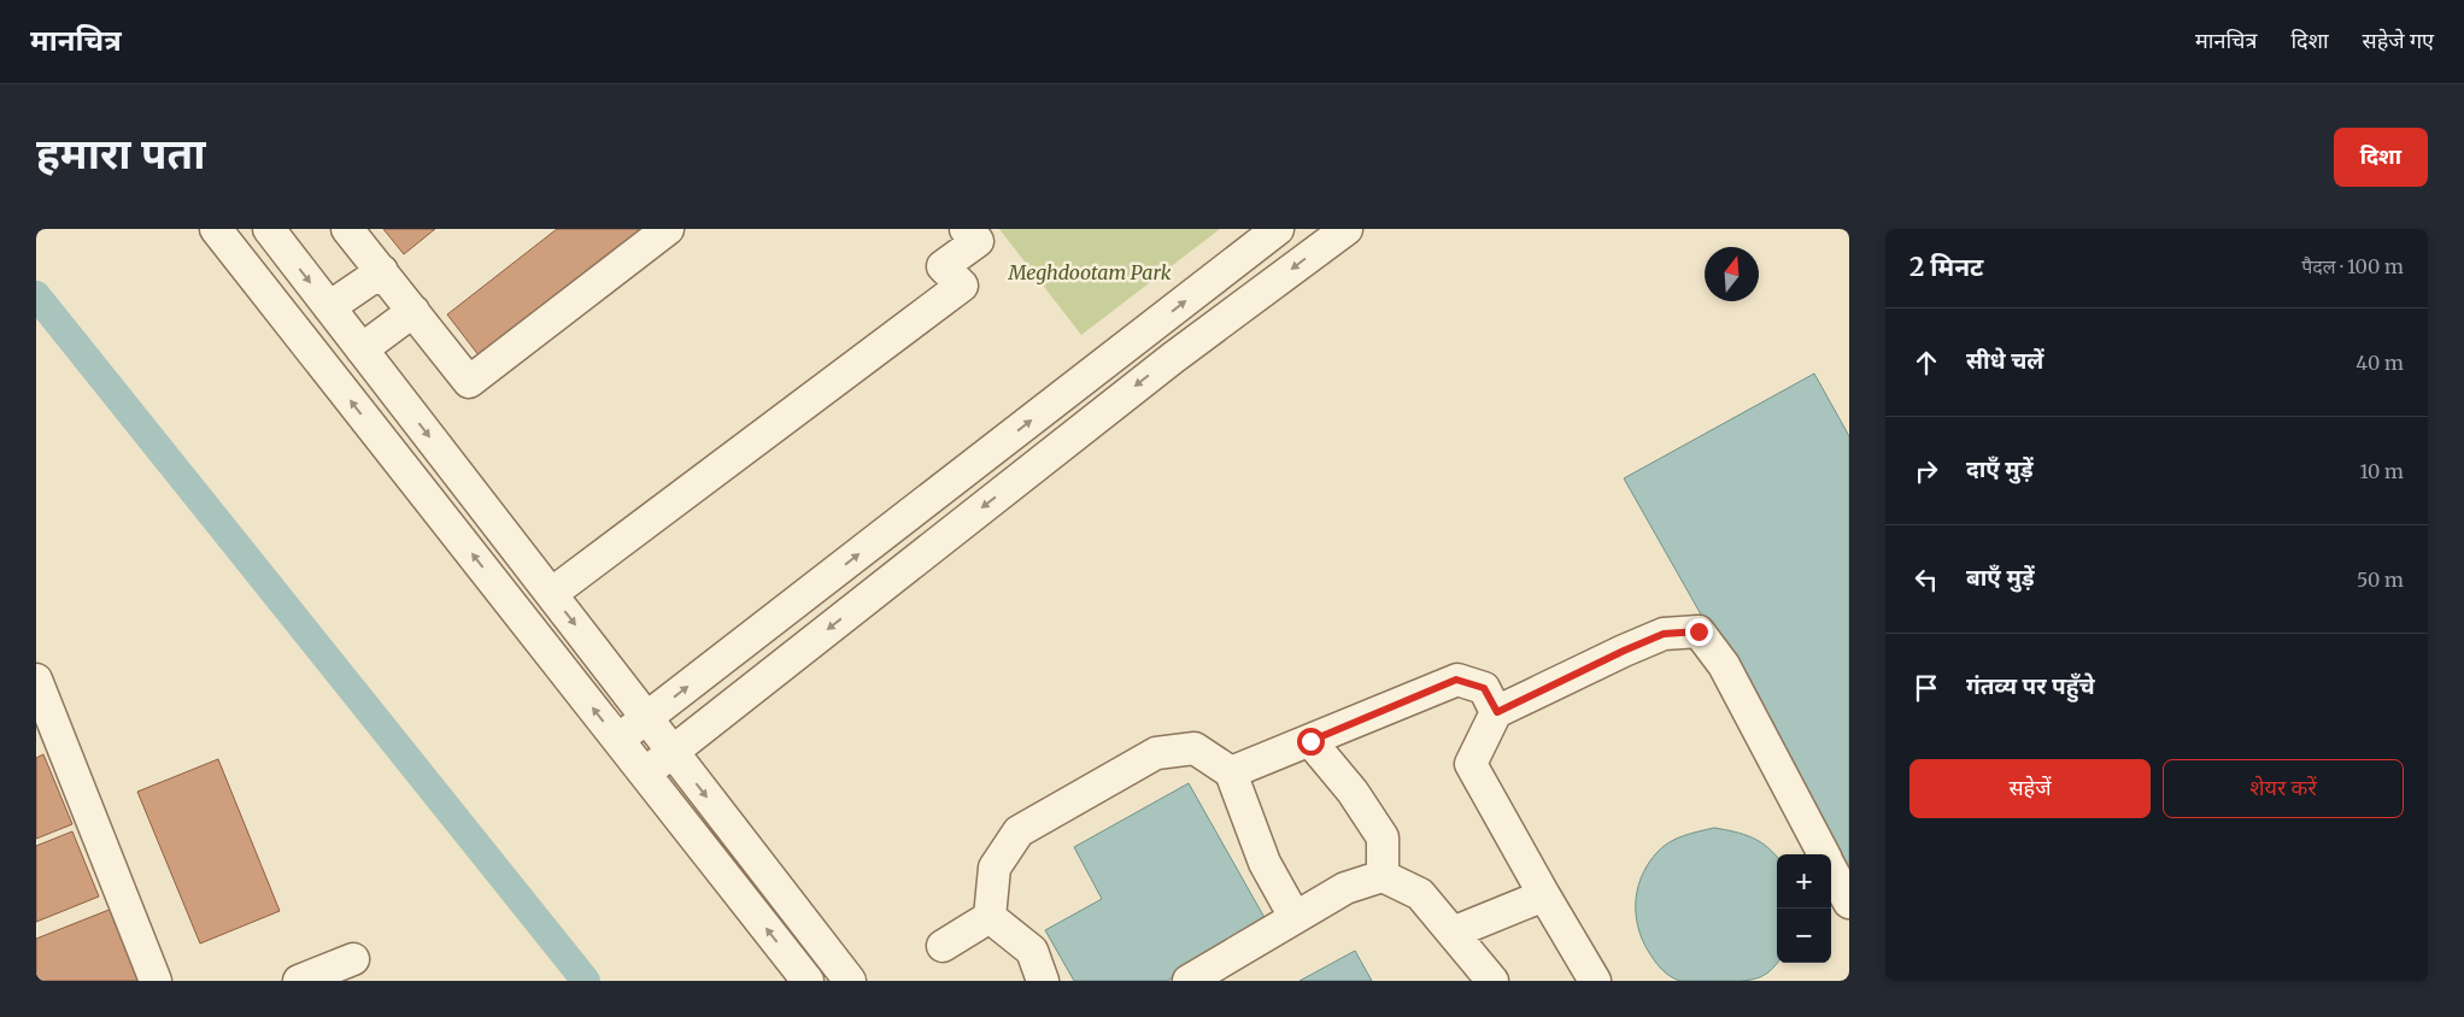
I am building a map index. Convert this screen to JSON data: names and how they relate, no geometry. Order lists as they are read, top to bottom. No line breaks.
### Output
{"parks":["Meghdootam Park"],"north":"top","page":{"header":"मानचित्र","nav":["मानचित्र","दिशा","सहेजे गए"],"title":"हमारा पता","buttons":["दिशा",["सहेजें","शेयर करें"]],"heading":["2 मिनट","पैदल · 100 m"],"list":[["सीधे चलें","40 m"],["दाएँ मुड़ें","10 m"],["बाएँ मुड़ें","50 m"],"गंतव्य पर पहुँचे"],"map_buttons":["+","−"]}}
